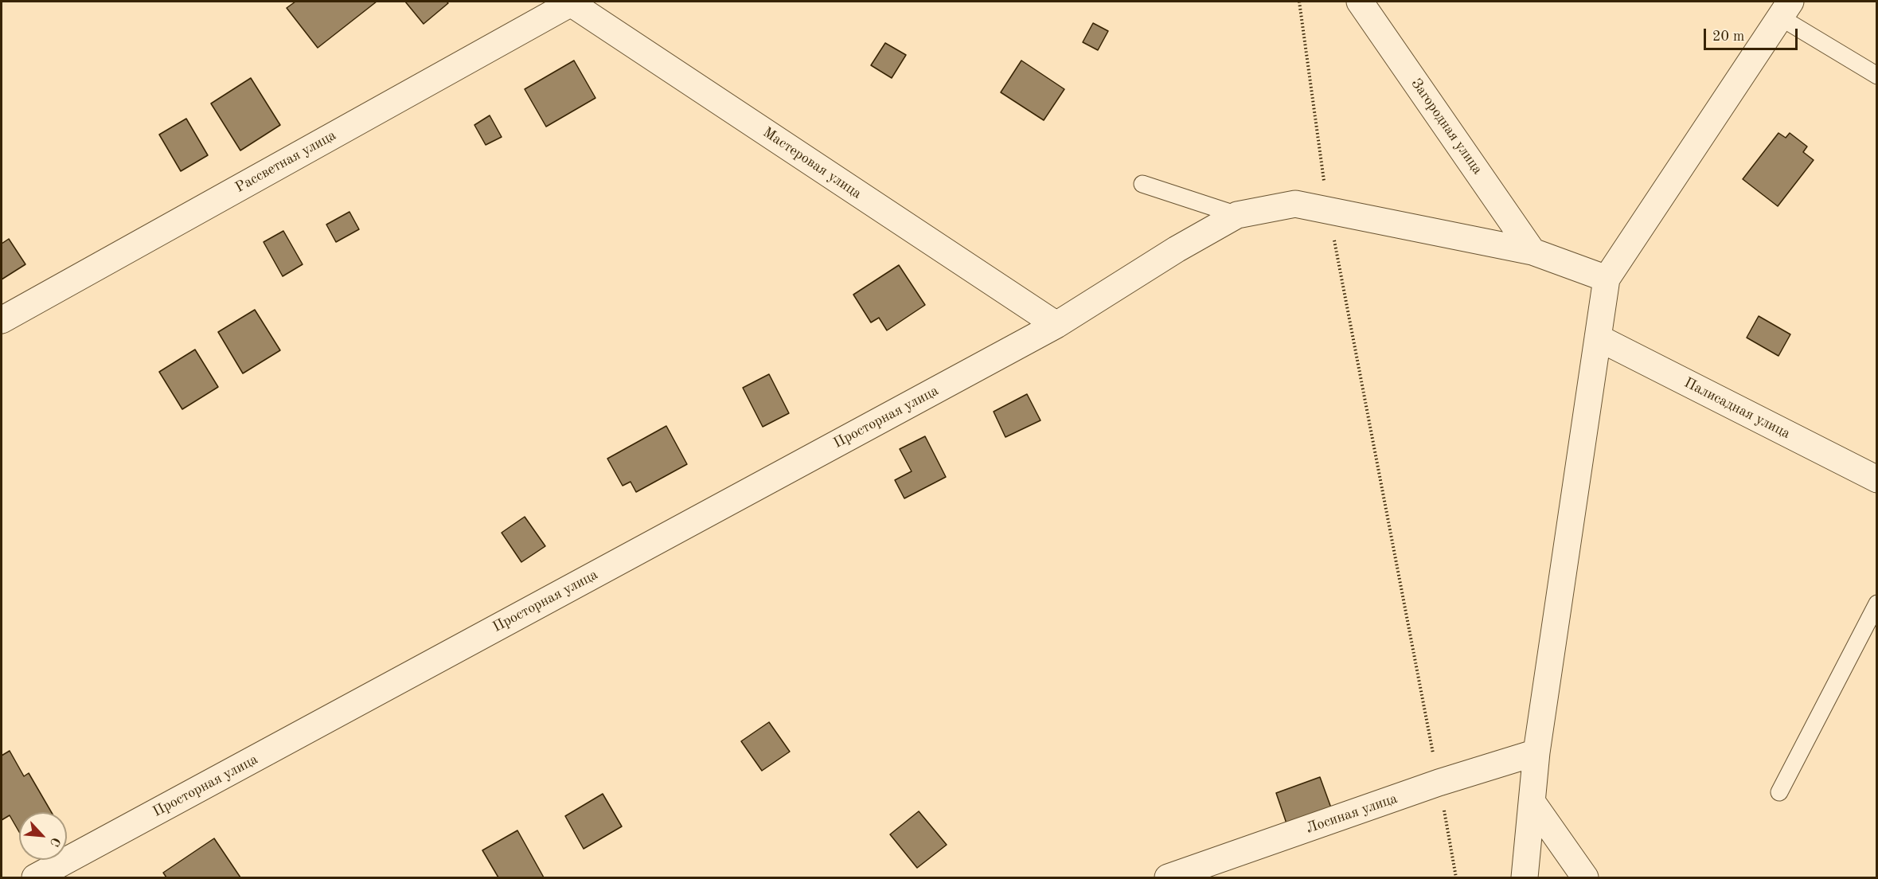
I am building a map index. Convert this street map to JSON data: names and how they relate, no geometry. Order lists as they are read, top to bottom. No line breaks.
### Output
{"streets":{"street":["Загородная улица","Рассветная улица","Мастеровая улица","Палисадная улица","Просторная улица","Лосиная улица"]},"crossings":[["Загородная улица","Просторная улица"],["Рассветная улица","Мастеровая улица"],["Мастеровая улица","Просторная улица"]],"scale_bar":"20 m","north":"bottom right"}
